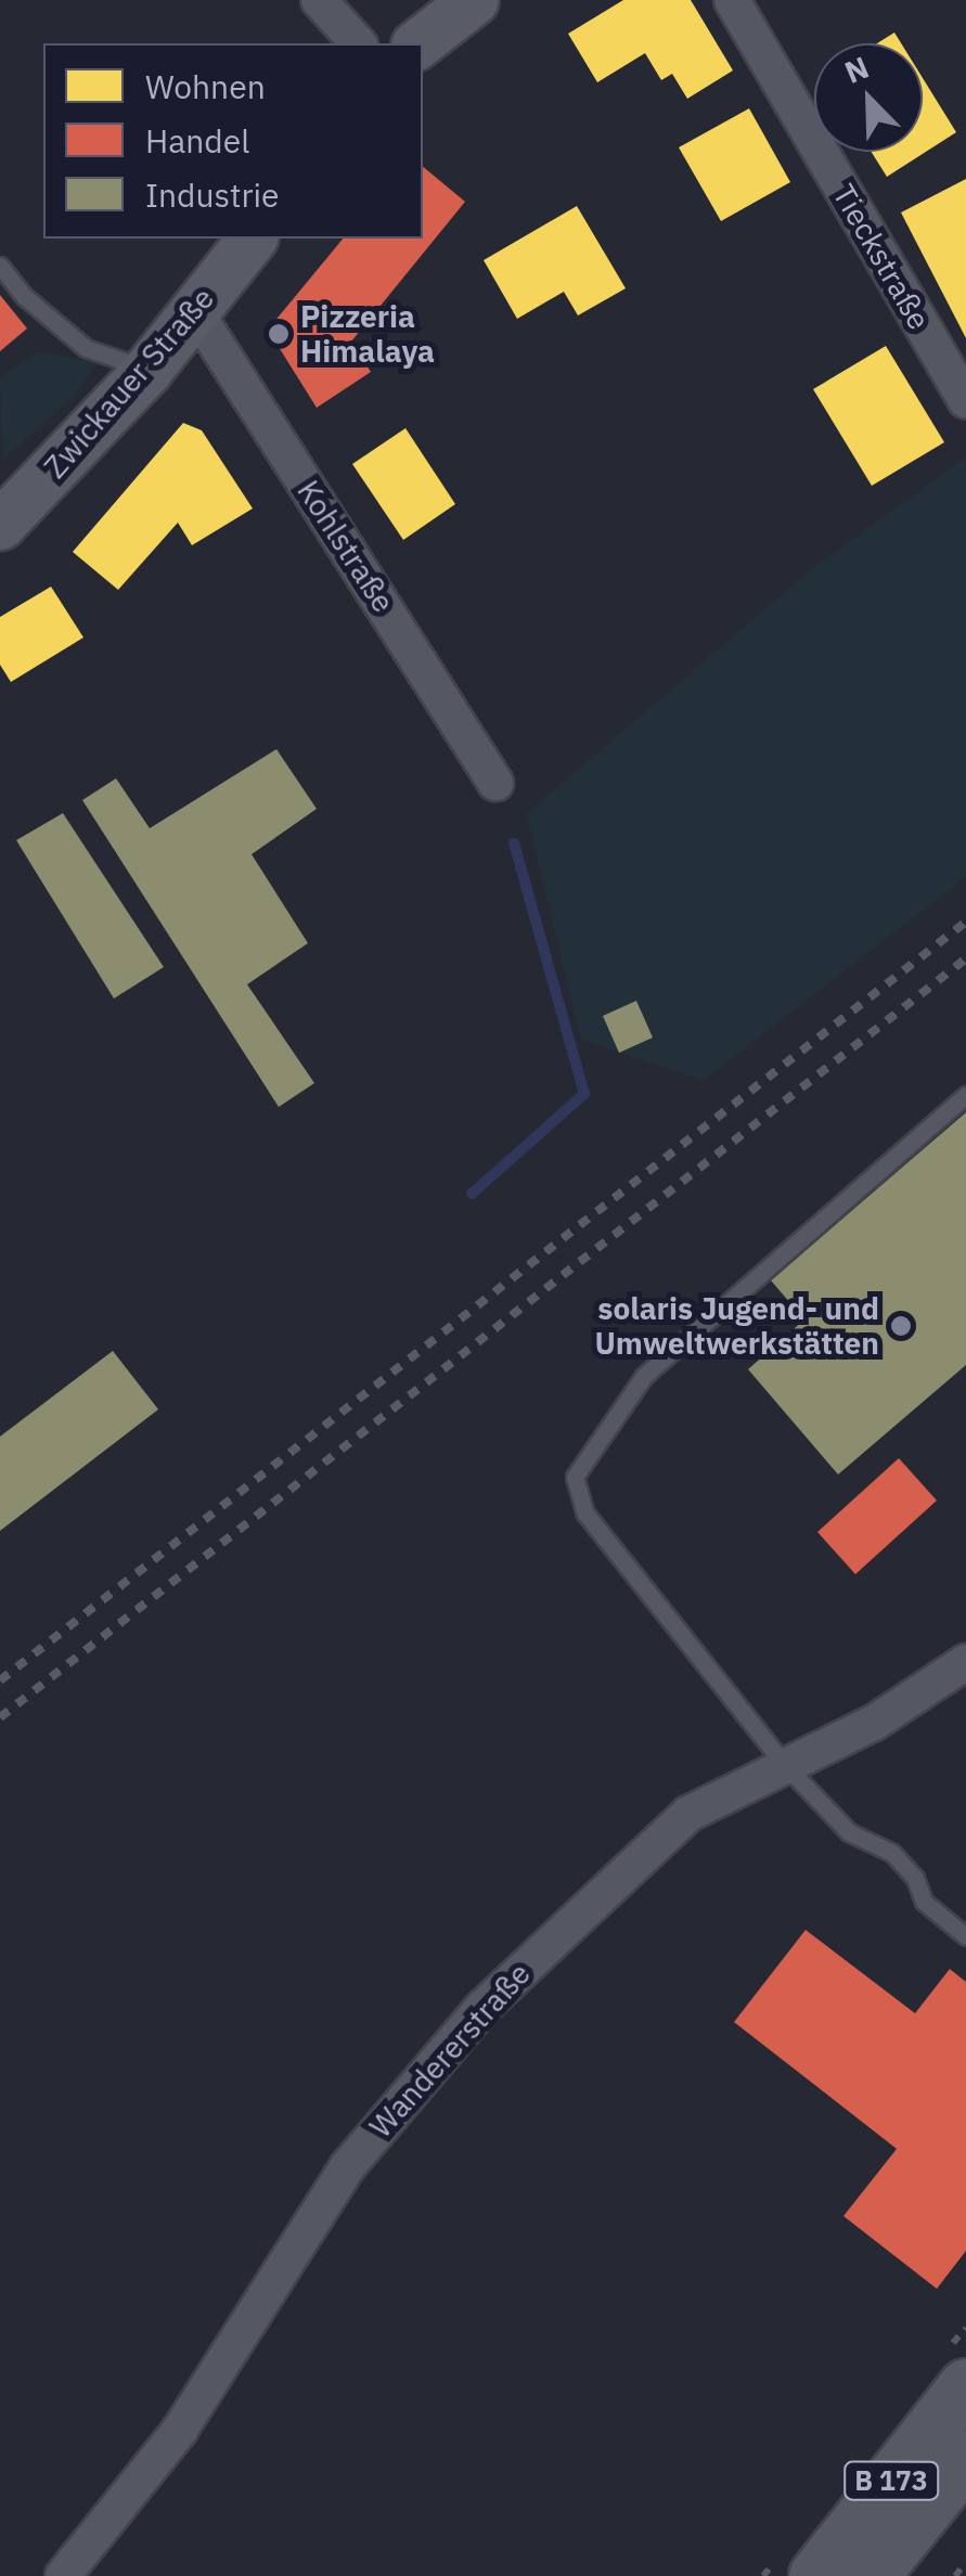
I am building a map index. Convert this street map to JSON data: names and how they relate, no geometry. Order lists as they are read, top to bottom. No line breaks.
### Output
{"streets":{"main road":["Zwickauer Straße","B 173"],"street":["Tieckstraße","Kohlstraße","Wandererstraße"]},"crossings":[["Zwickauer Straße","Kohlstraße"]],"places":["Pizzeria Himalaya","solaris Jugend- und Umweltwerkstätten"],"legend":["Wohnen","Handel","Industrie"],"north":"top left"}
